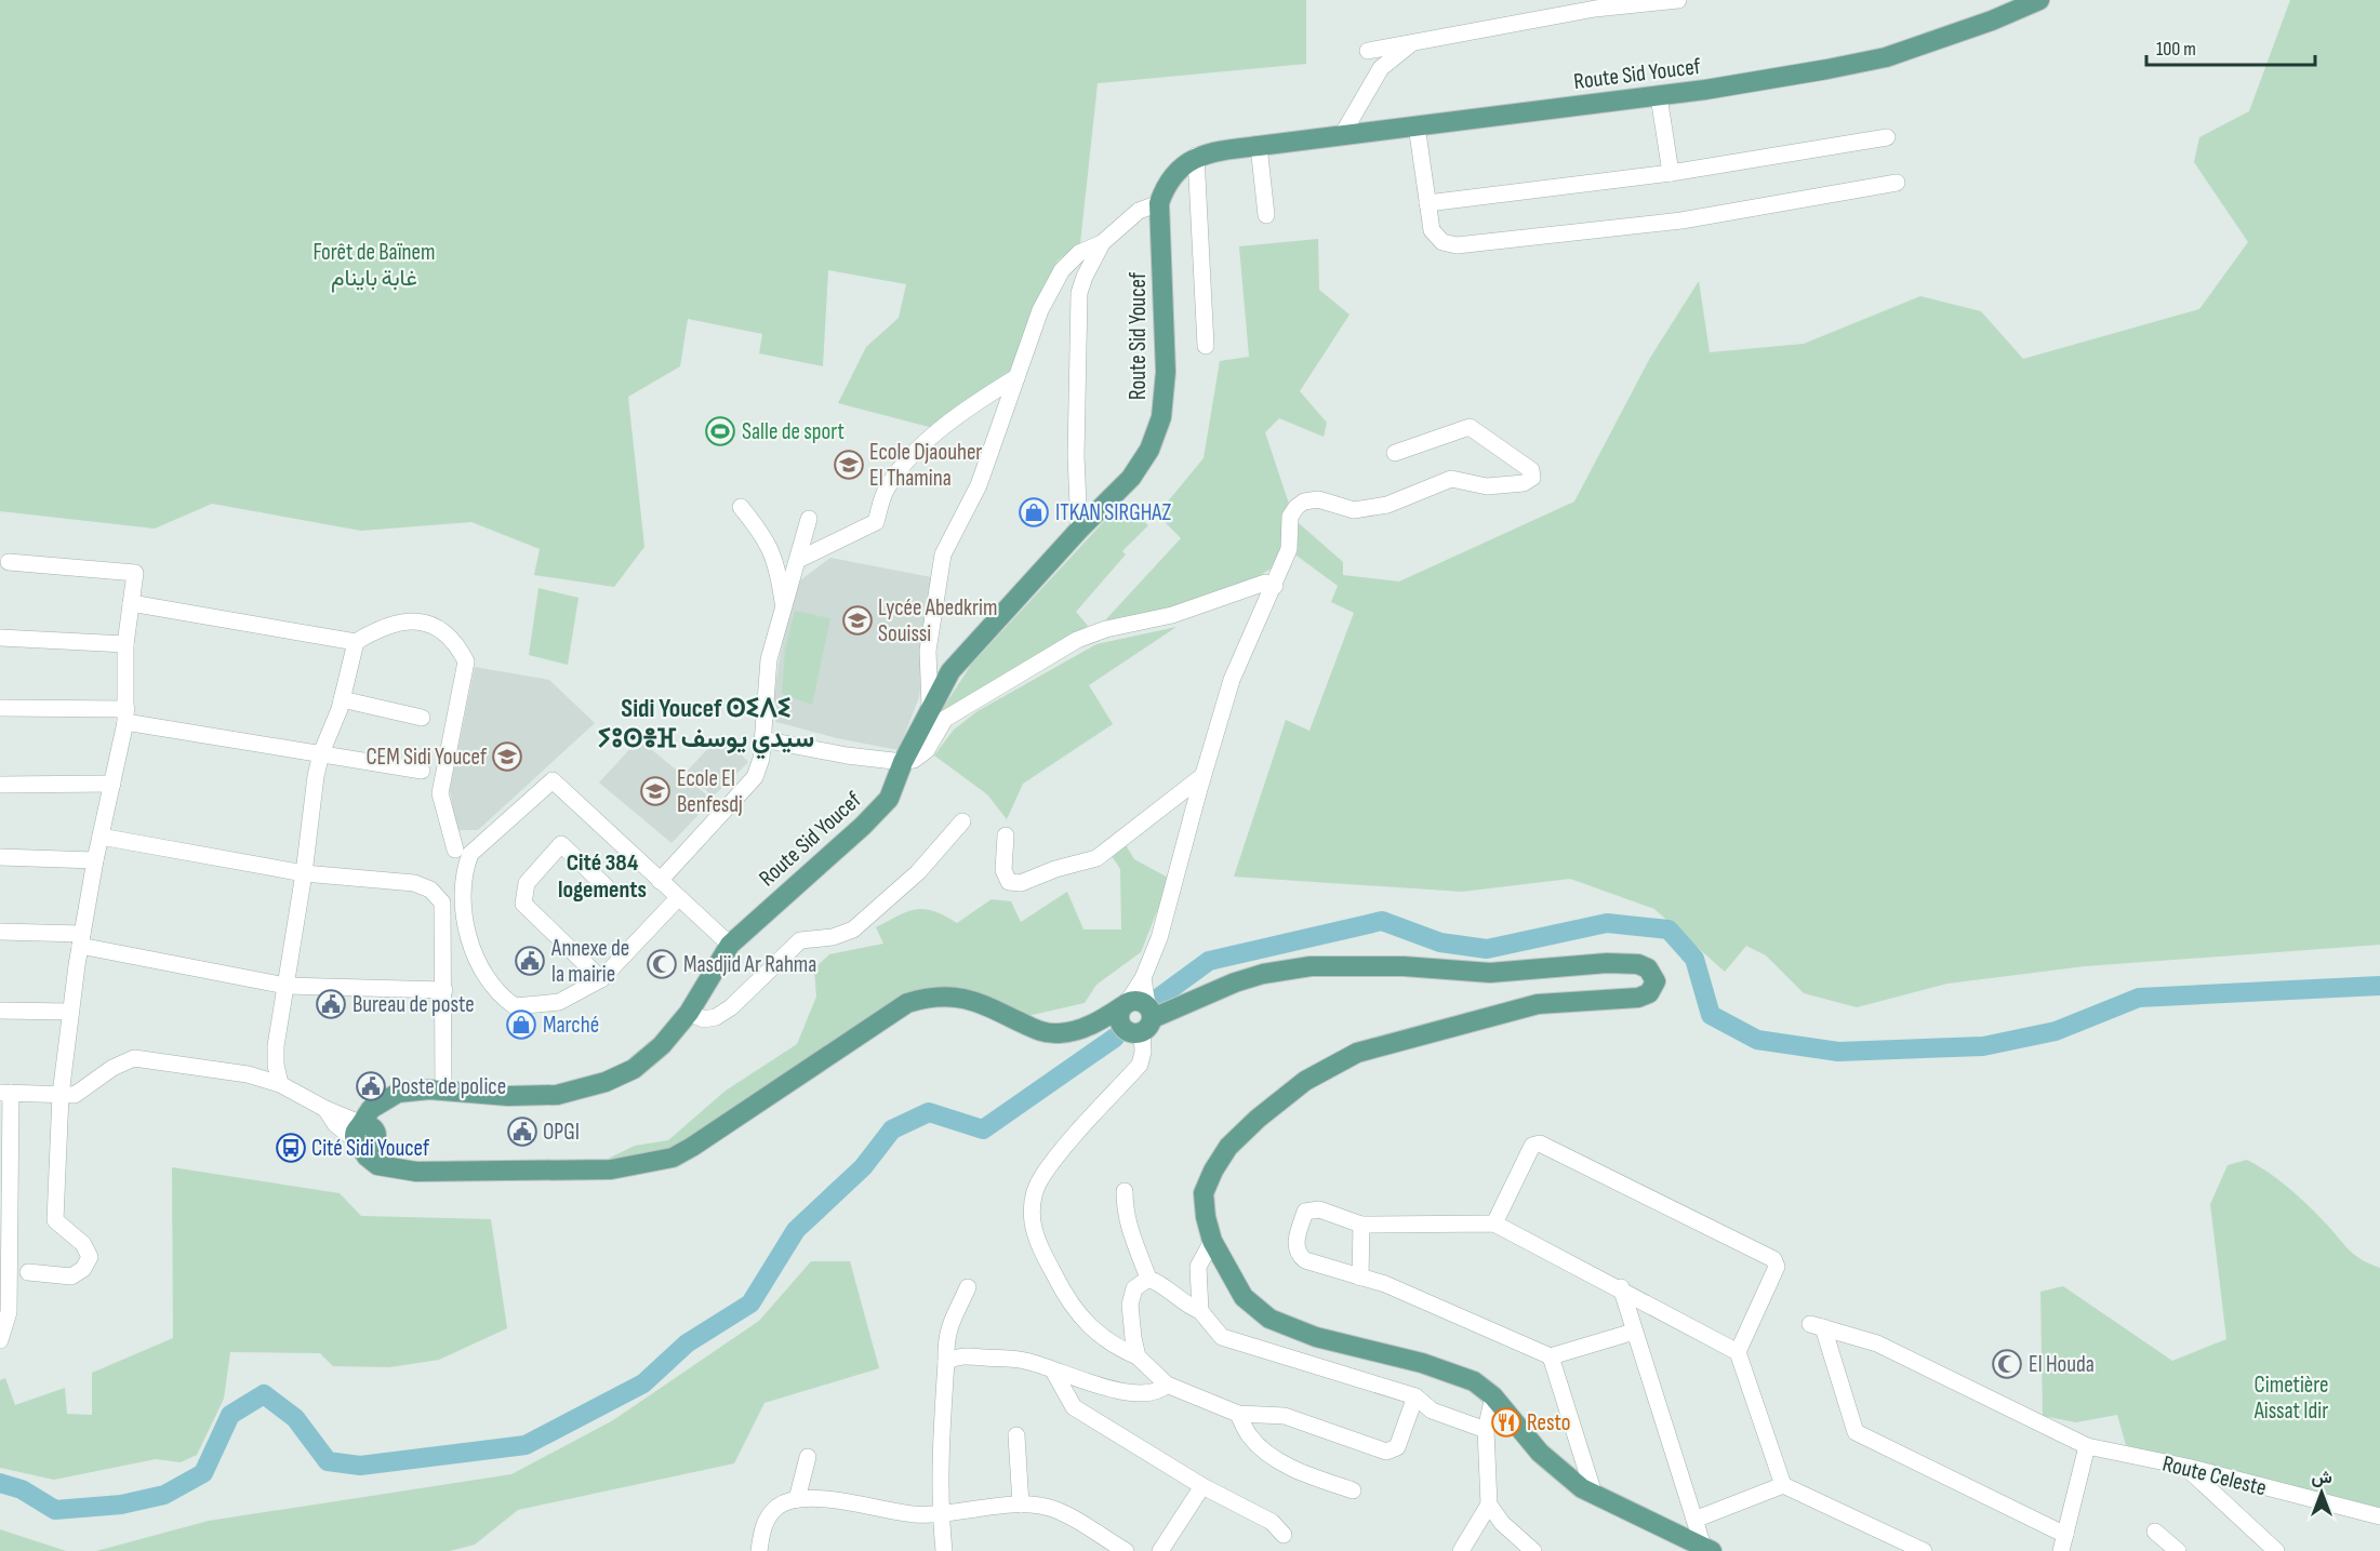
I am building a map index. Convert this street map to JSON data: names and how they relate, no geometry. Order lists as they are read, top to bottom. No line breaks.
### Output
{"streets":{"main road":["Route Sid Youcef"],"street":["Route Celeste"]},"districts":["Sidi Youcef ⵙⵉⴷⵉ ⵢⵓⵙⴻⴼ سيدي يوسف","Cité 384 logements"],"parks":["Forêt de Baïnem غابة باينام","Cimetière Aissat Idir"],"places":{"sports":["Salle de sport"],"school or university":["Ecole Djaouher El Thamina","Lycée Abedkrim Souissi","CEM Sidi Youcef","Ecole El Benfesdj"],"shop":["ITKAN SIRGHAZ","Marché"],"public building":["Annexe de la mairie","Bureau de poste","Poste de police","OPGI"],"mosque":["Masdjid Ar Rahma","El Houda"],"bus stop":["Cité Sidi Youcef"],"restaurant":["Resto"]},"scale_bar":"100 m","north":"top"}
